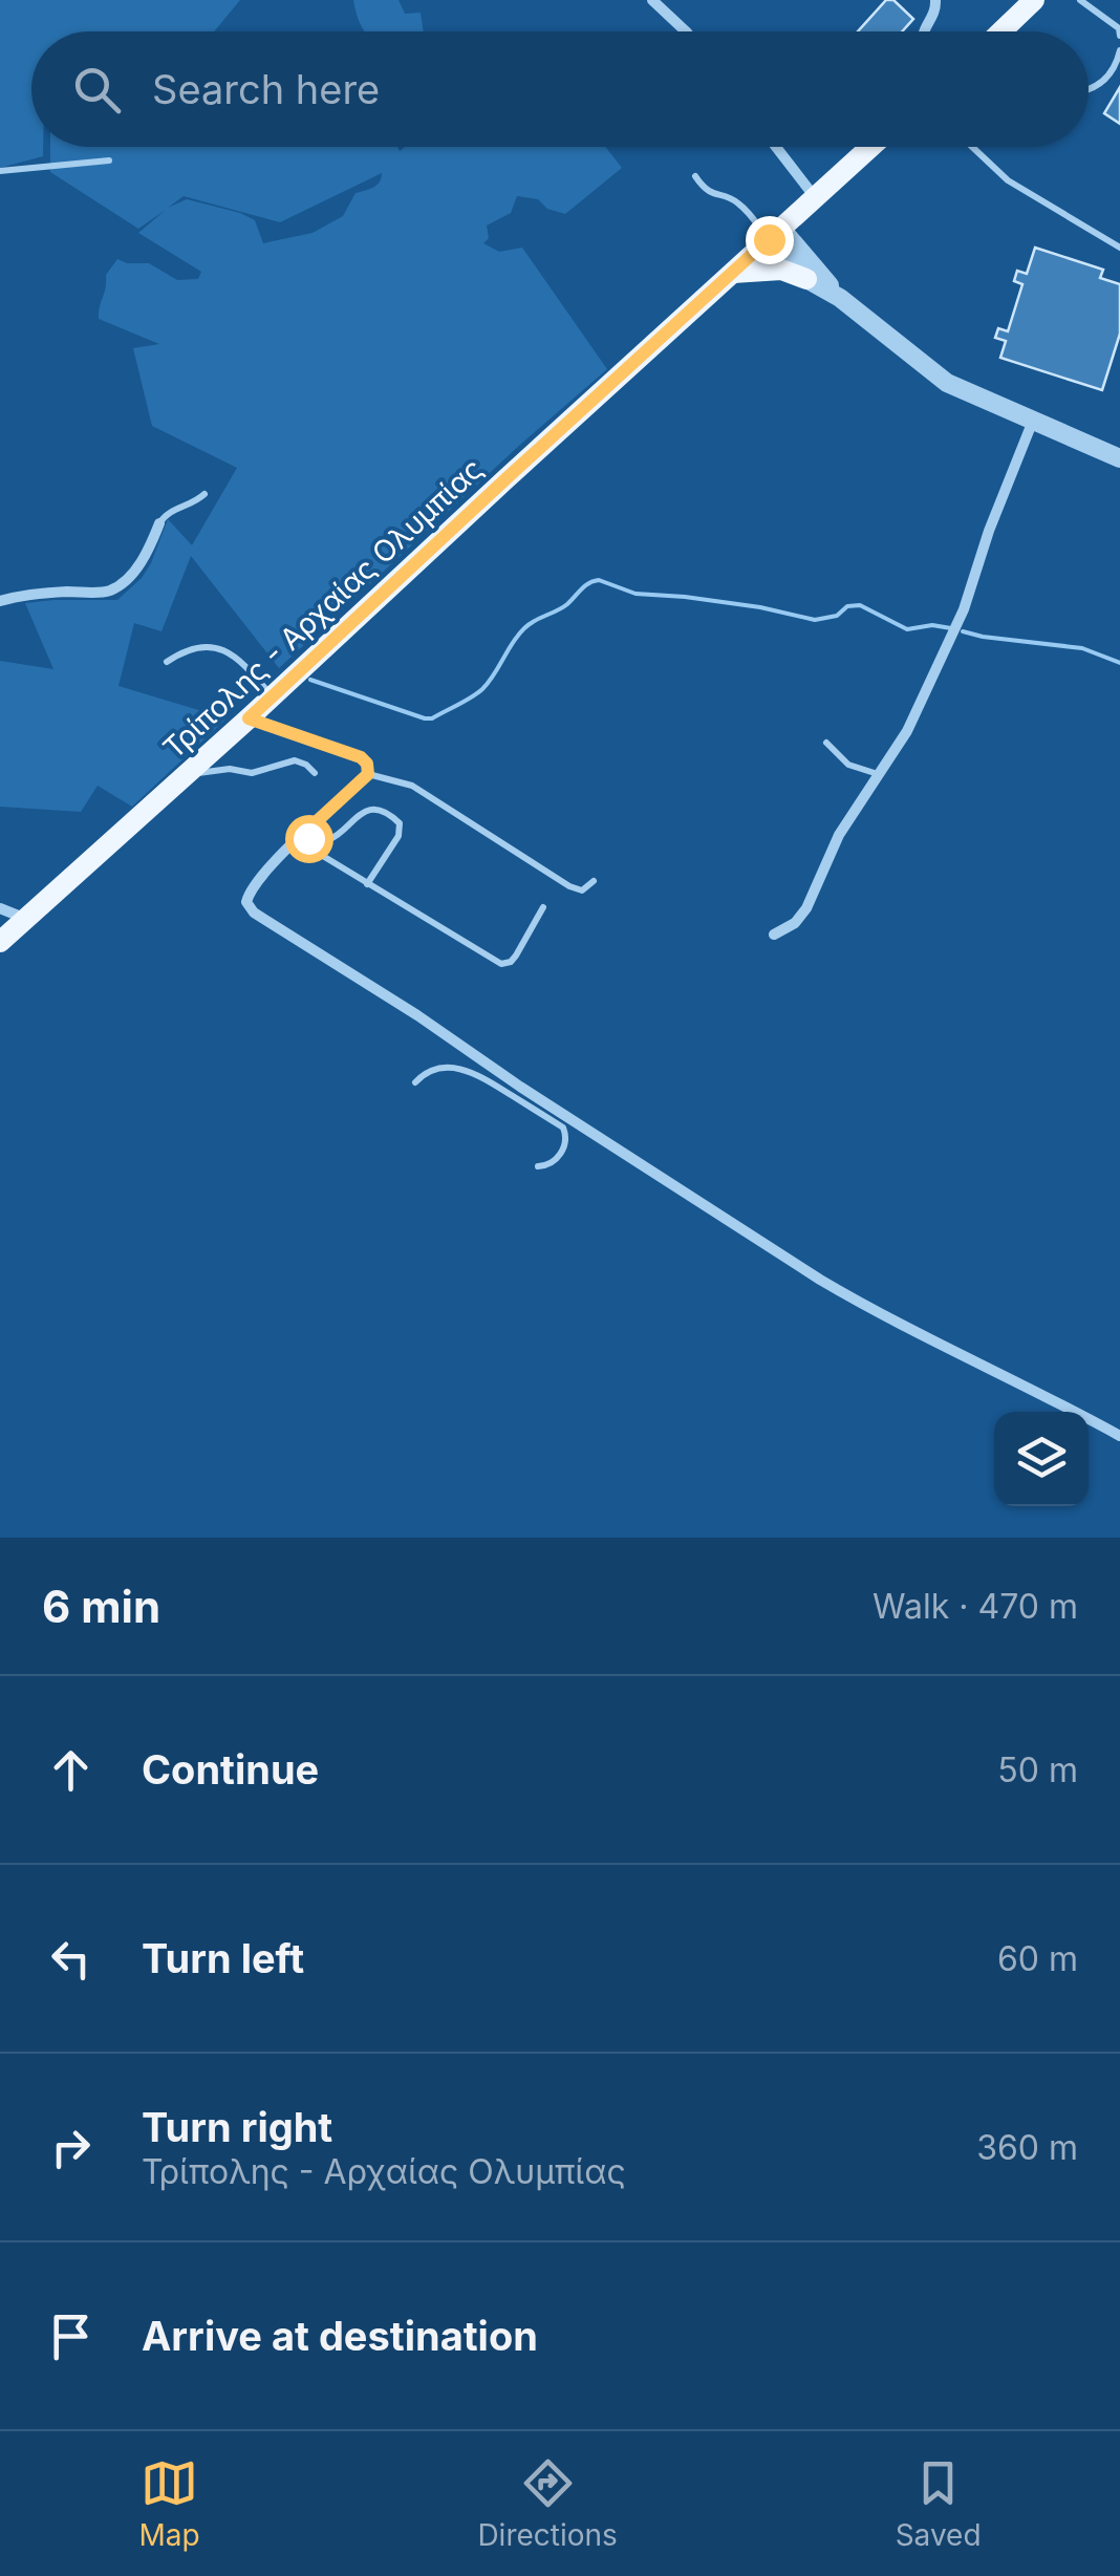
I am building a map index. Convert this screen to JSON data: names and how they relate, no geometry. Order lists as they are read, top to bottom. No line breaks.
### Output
{"streets":{"main road":["Τρίπολης - Αρχαίας Ολυμπίας"]},"page":{"search":"Search here","heading":["6 min","Walk · 470 m"],"list":[["Continue","50 m"],["Turn left","60 m"],["Turn right","Τρίπολης - Αρχαίας Ολυμπίας","360 m"],"Arrive at destination"],"nav":["Map","Directions","Saved"]}}
